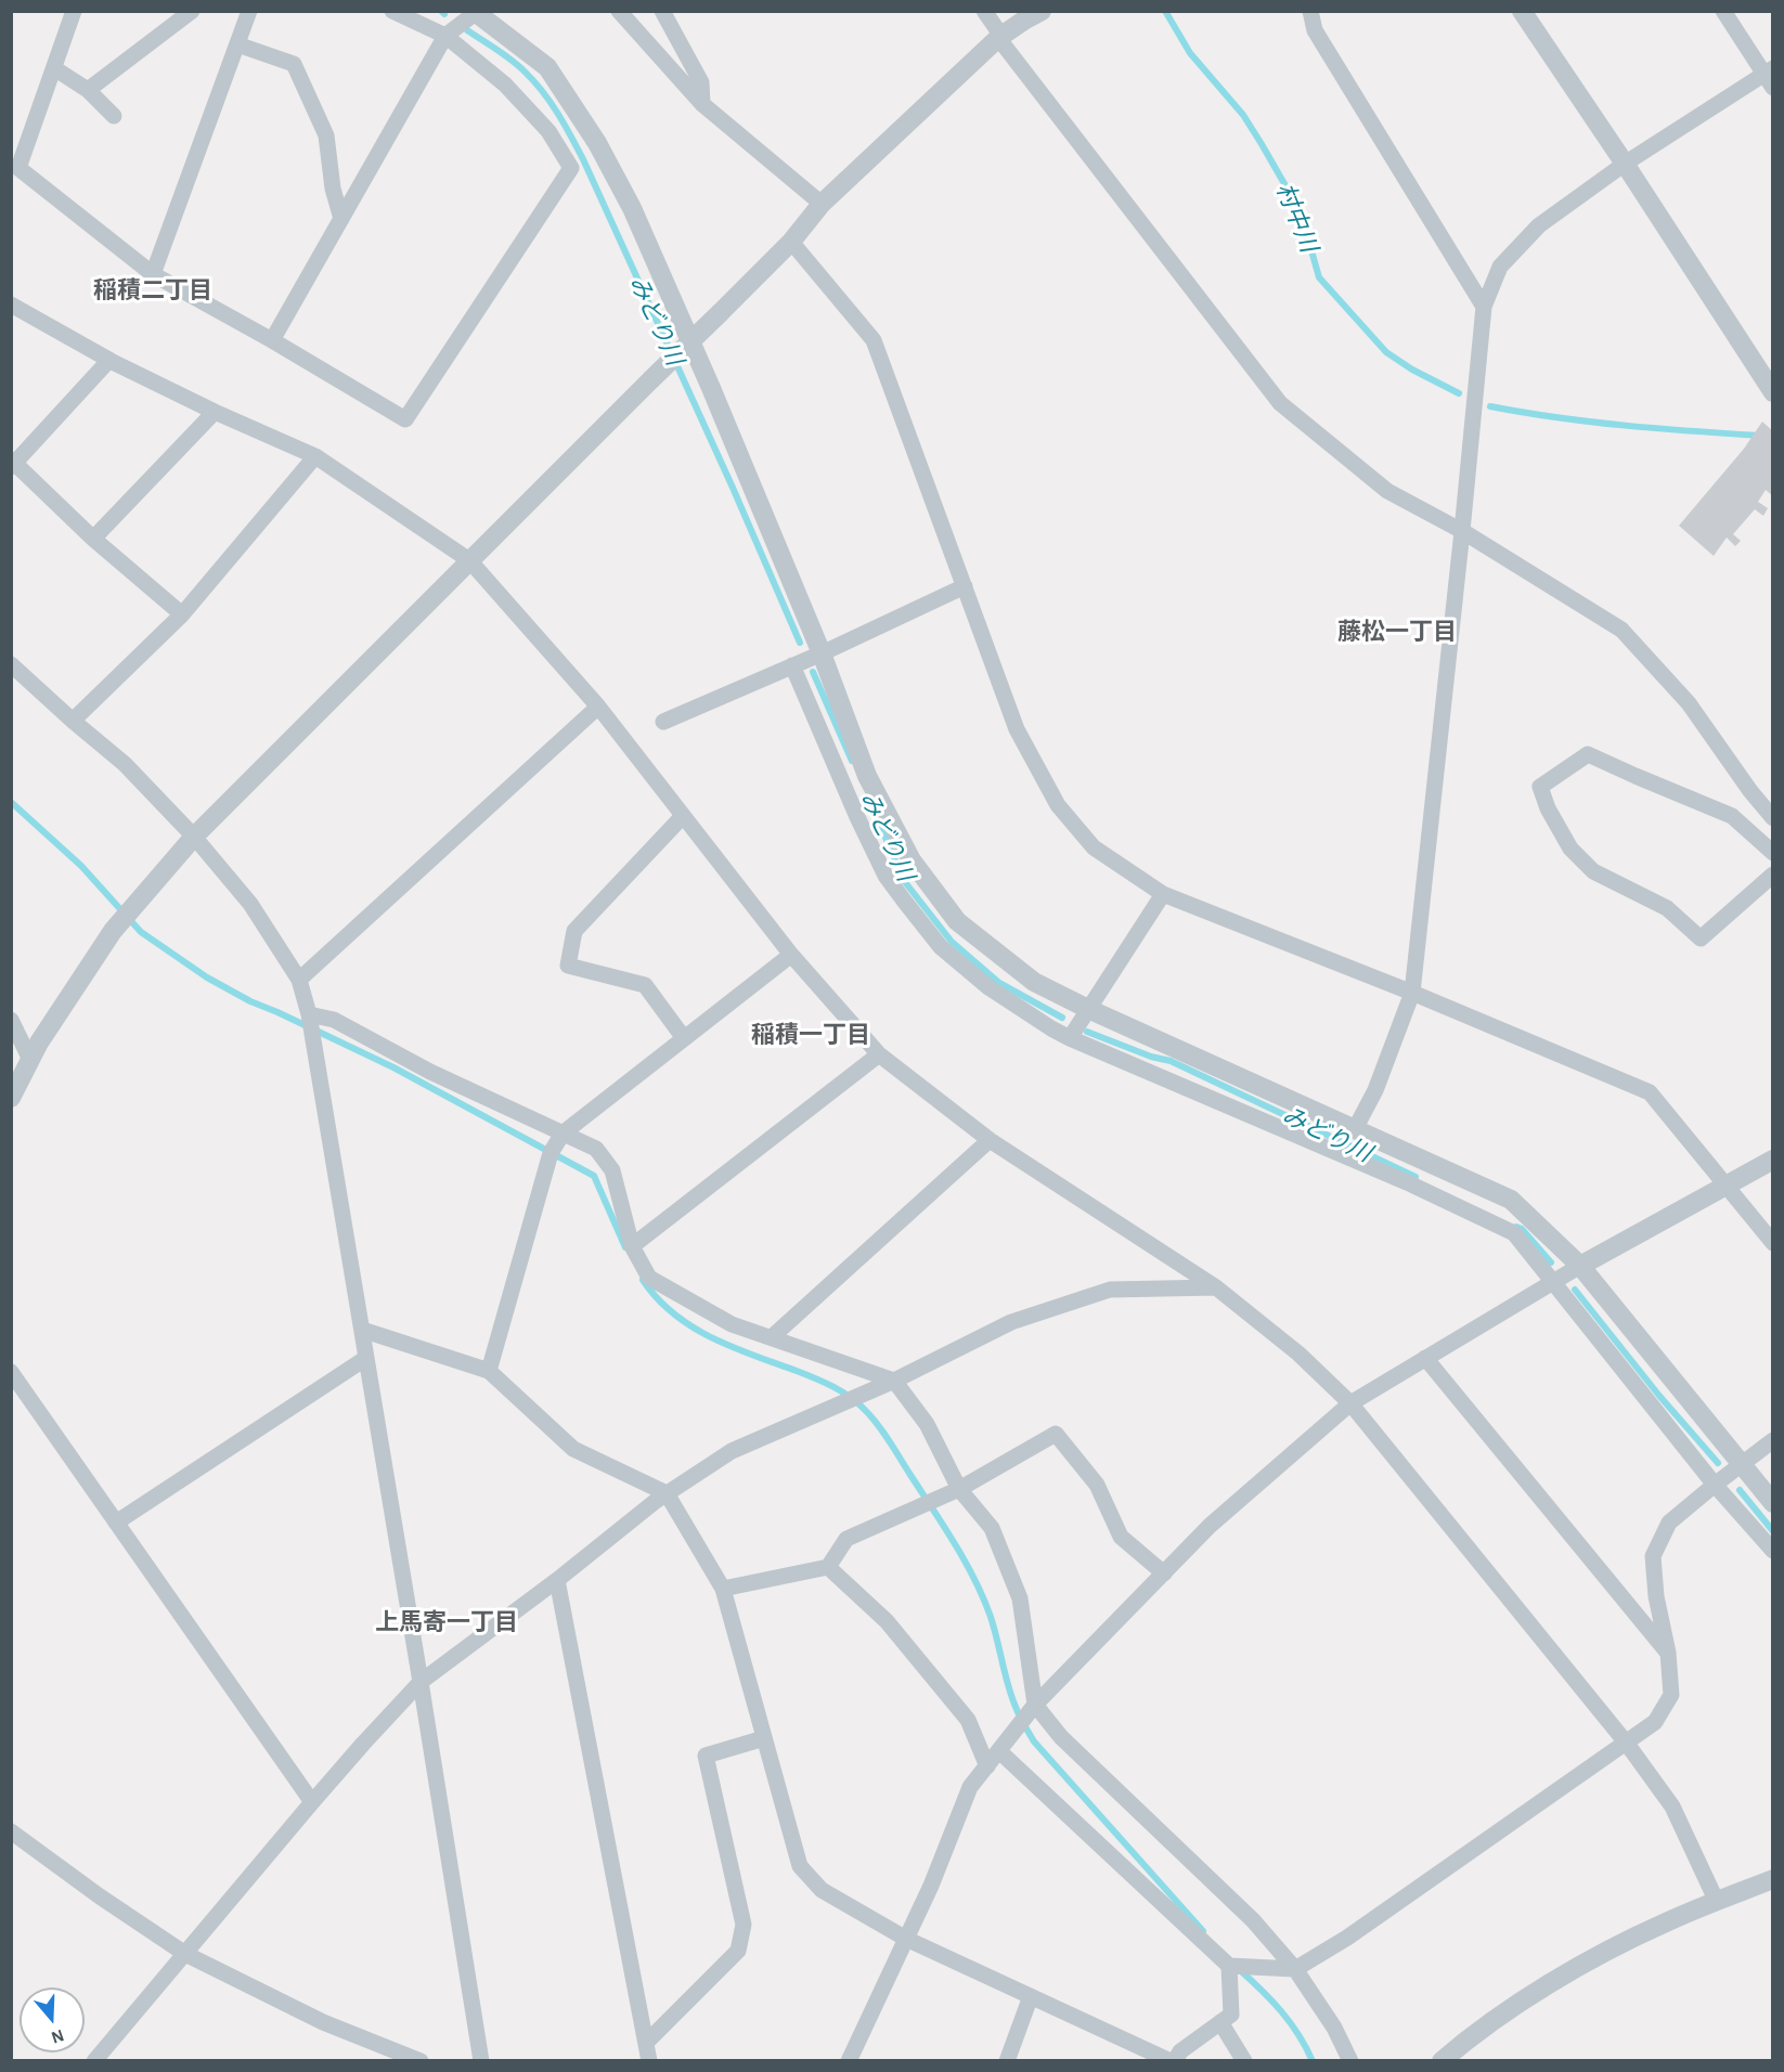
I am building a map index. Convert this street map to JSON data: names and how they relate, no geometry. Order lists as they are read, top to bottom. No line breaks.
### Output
{"districts":["稲積二丁目","藤松一丁目","稲積一丁目","上馬寄一丁目"],"water":["村中川","みどり川"],"north":"bottom"}
